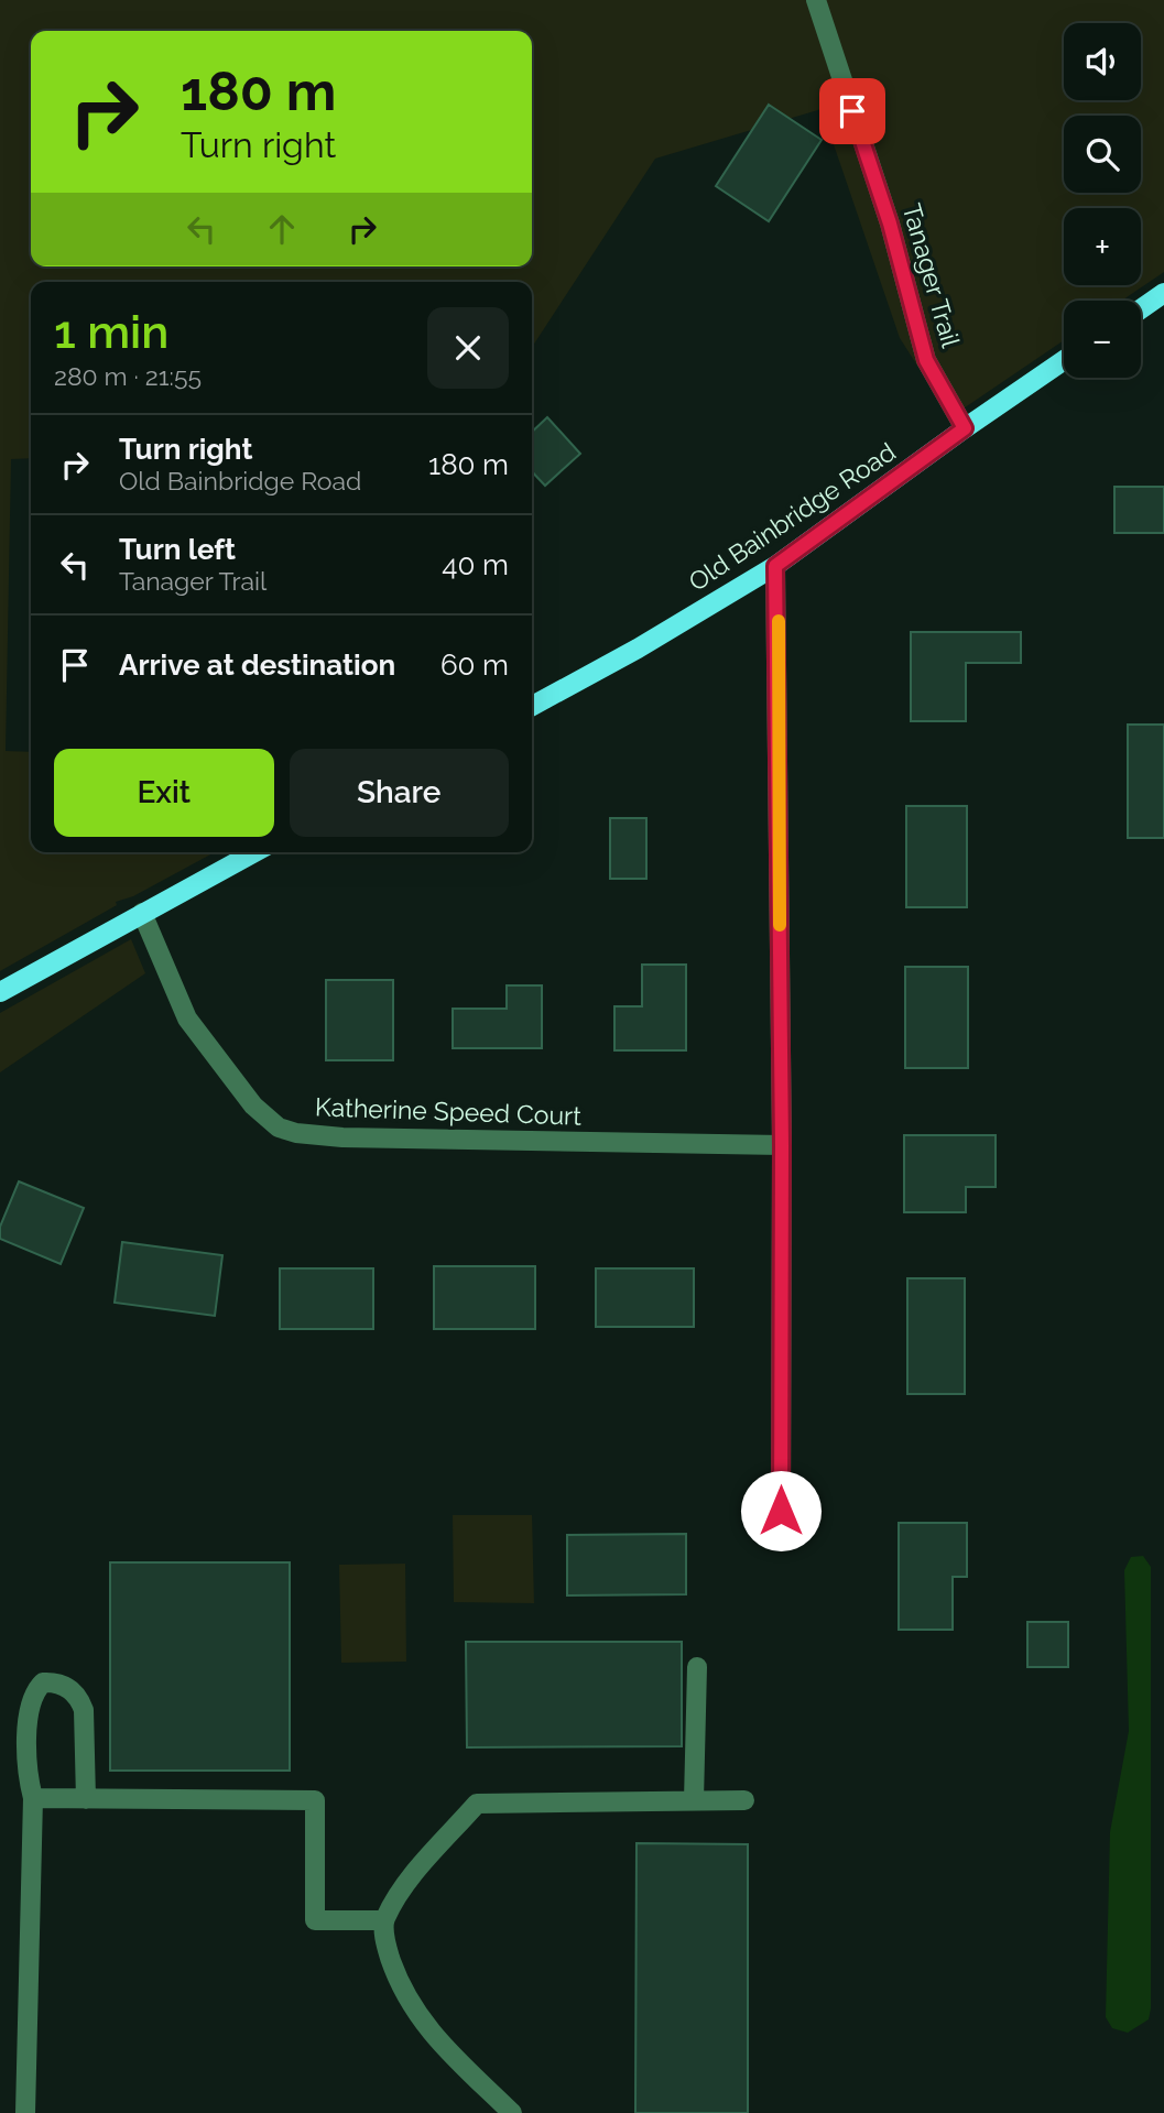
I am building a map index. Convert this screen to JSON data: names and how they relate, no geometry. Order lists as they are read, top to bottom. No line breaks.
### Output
{"streets":{"main road":["Old Bainbridge Road"],"street":["Tanager Trail","Katherine Speed Court"]},"crossings":[["Tanager Trail","Old Bainbridge Road"]],"page":{"map_buttons":["+","−"],"turn":["180 m","Turn right"],"heading":["1 min","280 m · 21:55"],"list":[{"name":"Turn right","note":"Old Bainbridge Road","value":"180 m"},{"name":"Turn left","note":"Tanager Trail","value":"40 m"},{"name":"Arrive at destination","value":"60 m"}],"buttons":["Exit","Share"]}}
